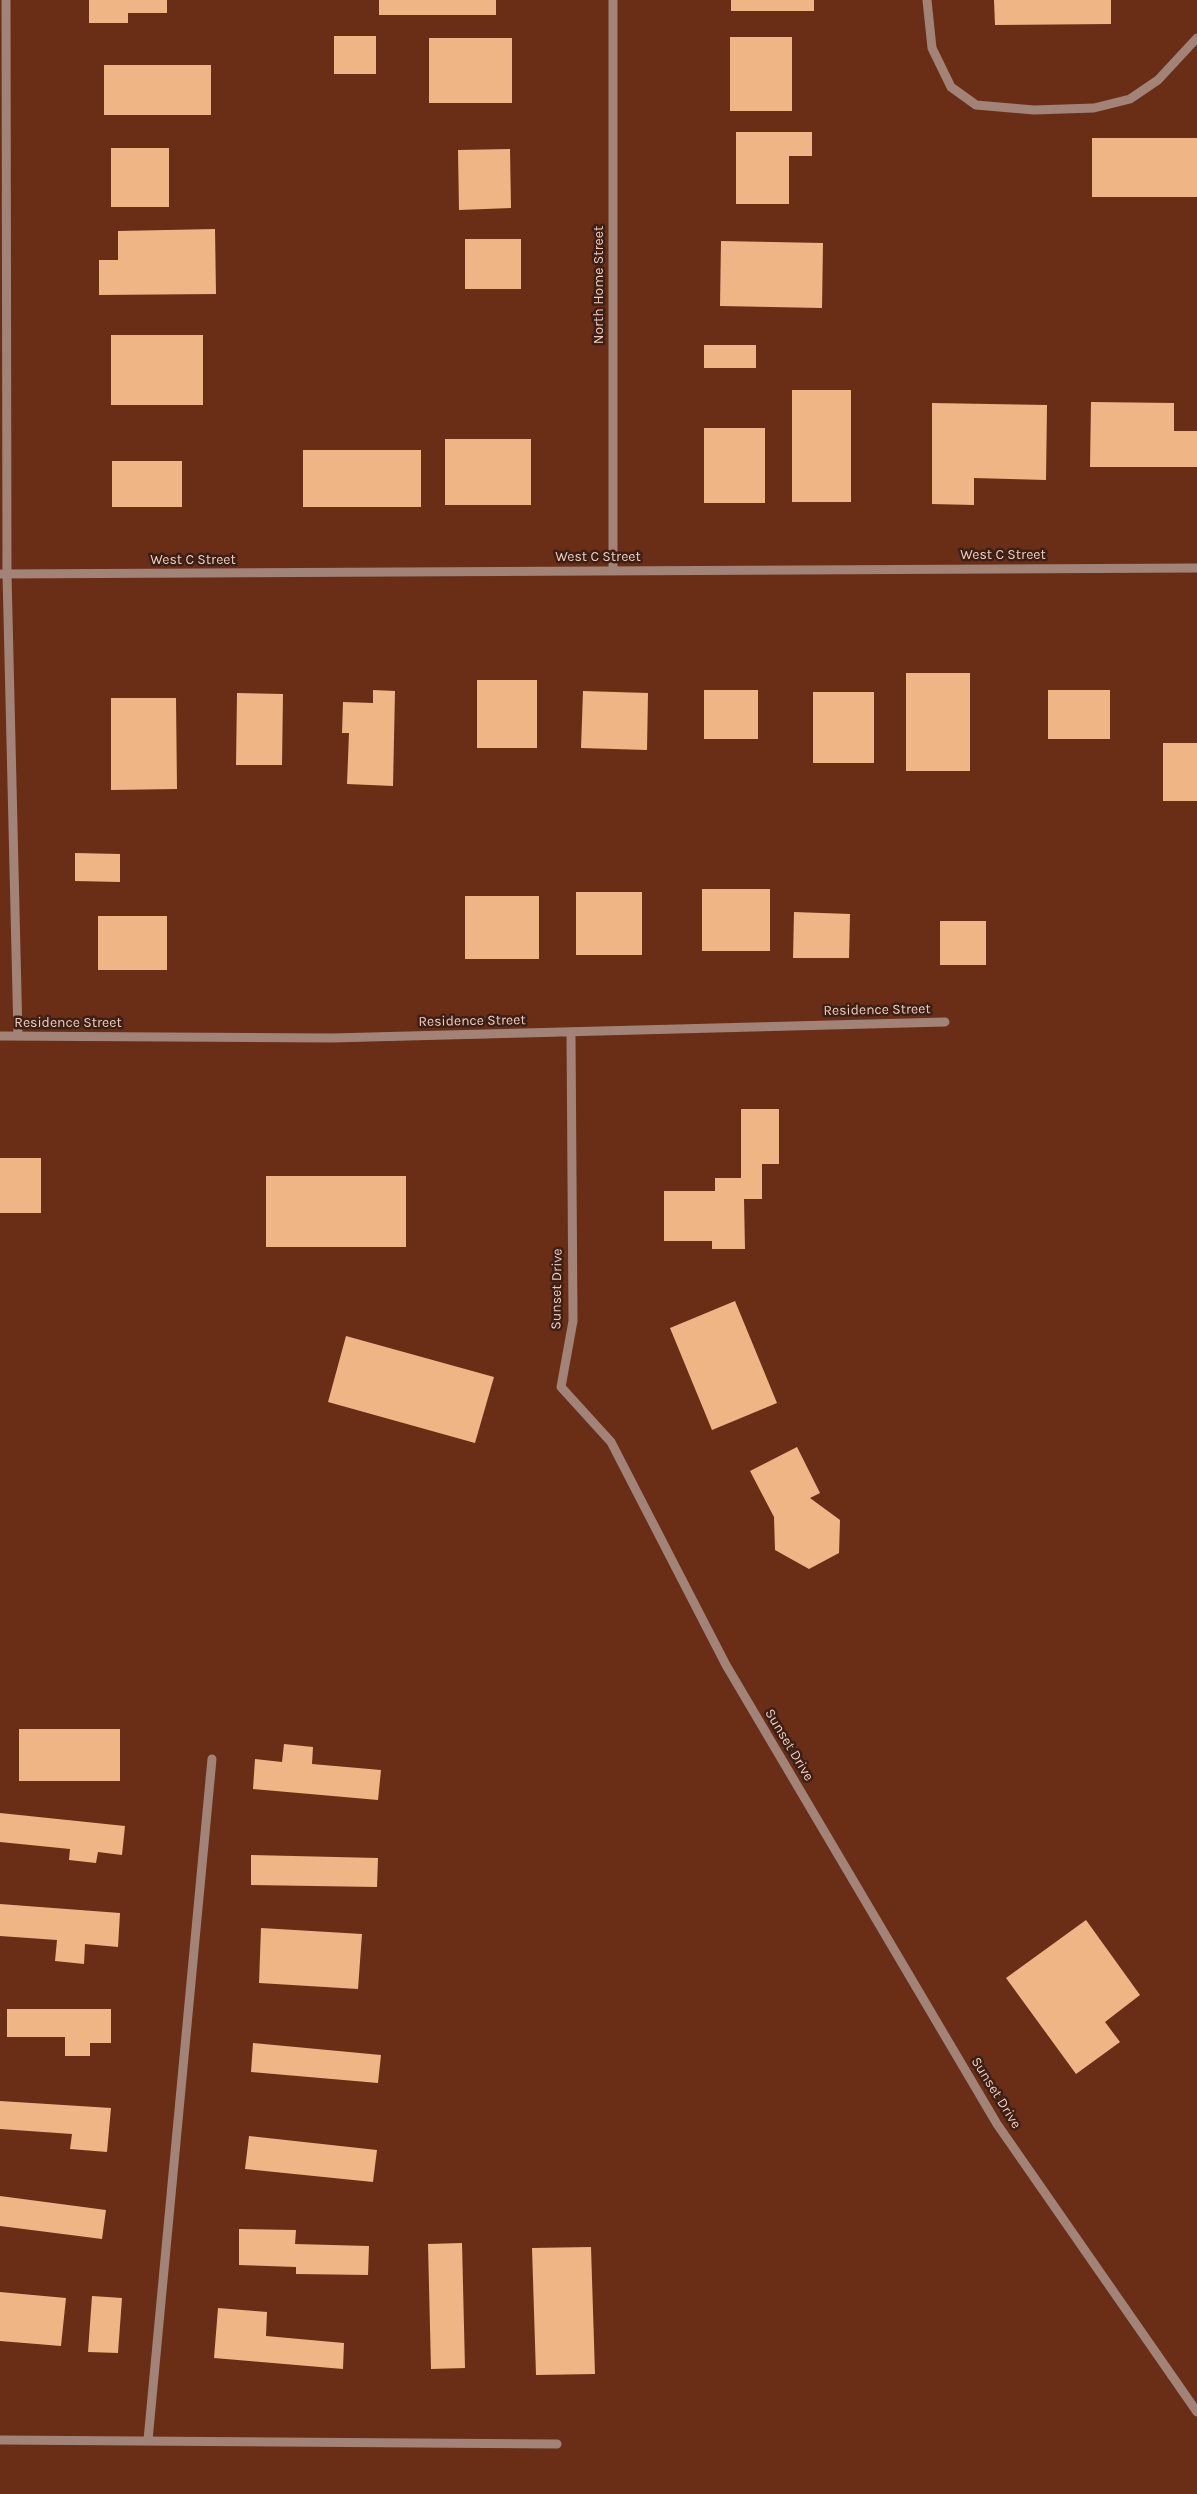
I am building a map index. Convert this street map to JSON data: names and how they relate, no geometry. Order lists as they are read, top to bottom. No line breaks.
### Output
{"streets":{"street":["North Home Street","West C Street","Residence Street","Sunset Drive"]},"crossings":[["North Home Street","West C Street"],["Residence Street","Sunset Drive"]]}
